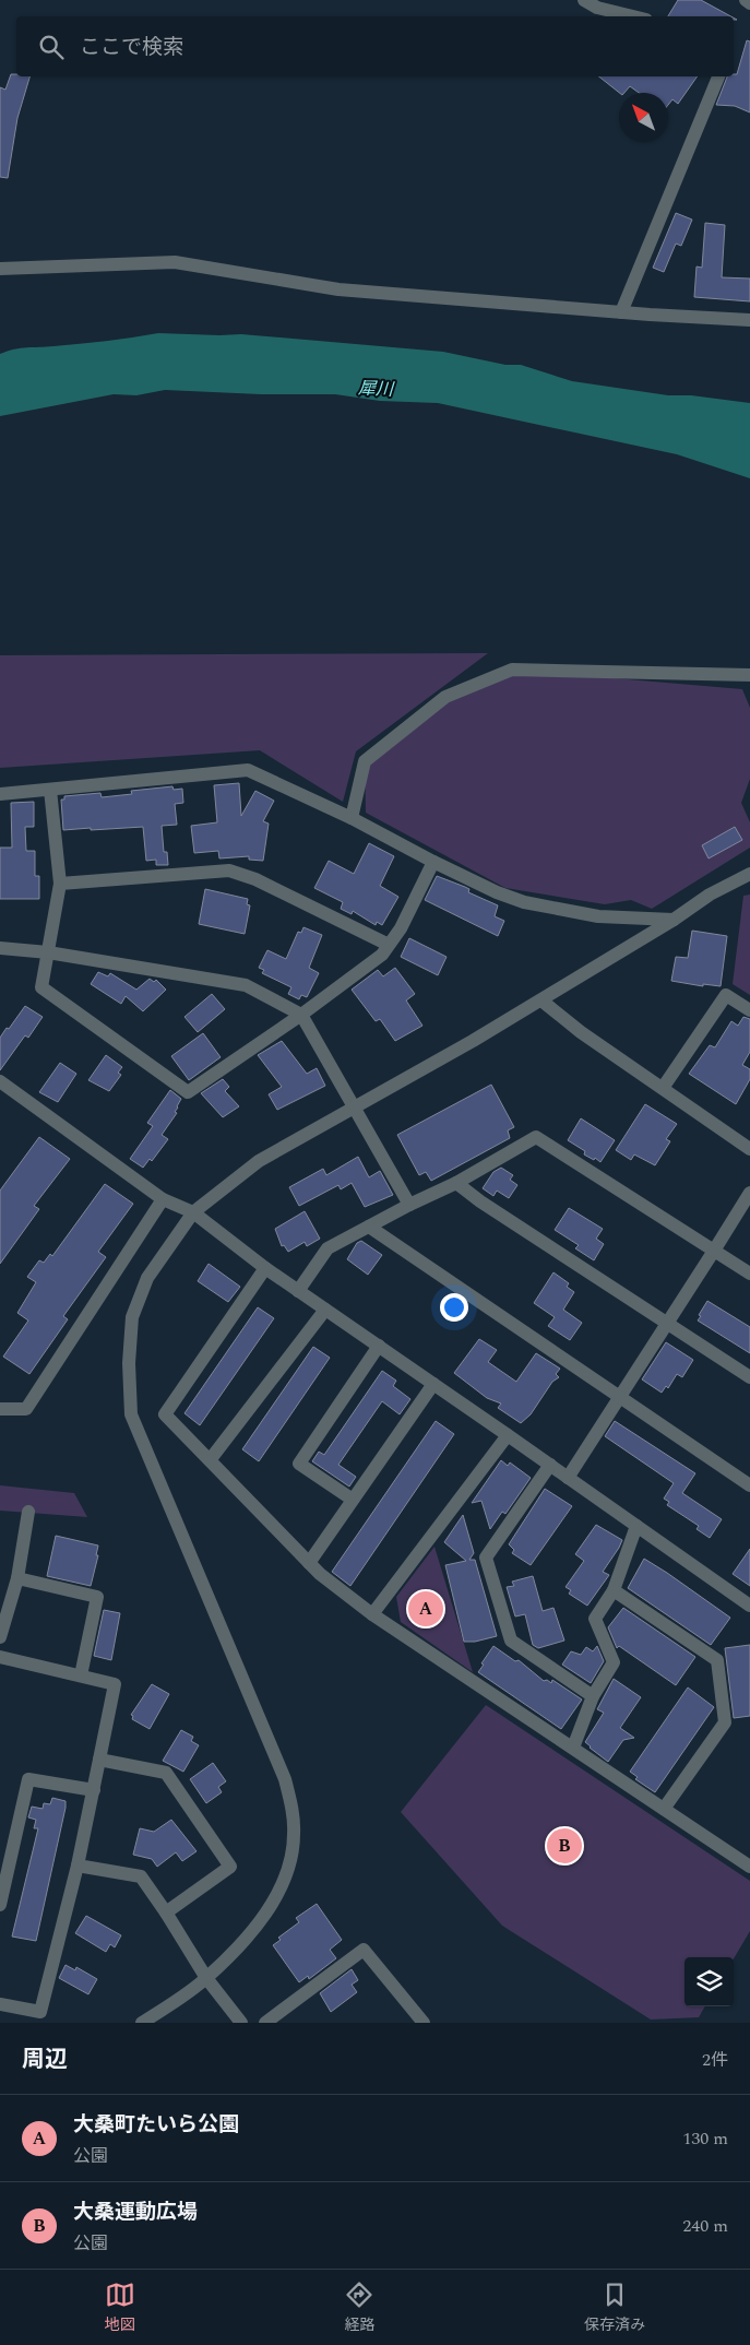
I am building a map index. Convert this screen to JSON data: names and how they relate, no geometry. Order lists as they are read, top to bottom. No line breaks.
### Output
{"water":["犀川"],"north":"top left","page":{"search":"ここで検索","pins":["A","B"],"heading":["周辺","2件"],"list":[{"mark":"A","name":"大桑町たいら公園","note":"公園","value":"130 m"},{"mark":"B","name":"大桑運動広場","note":"公園","value":"240 m"}],"nav":["地図","経路","保存済み"]}}
